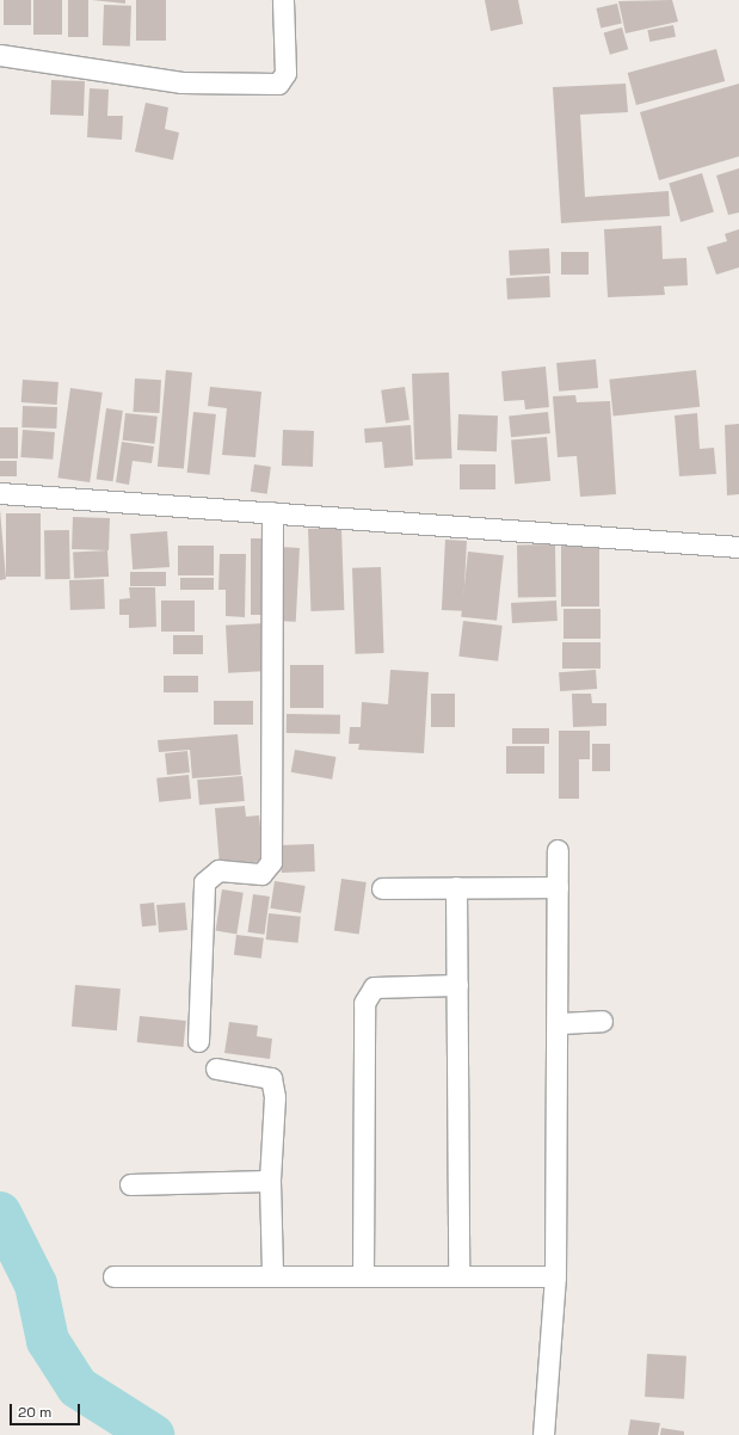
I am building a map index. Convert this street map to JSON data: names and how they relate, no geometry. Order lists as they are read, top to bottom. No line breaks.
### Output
{"scale_bar":"20 m"}
